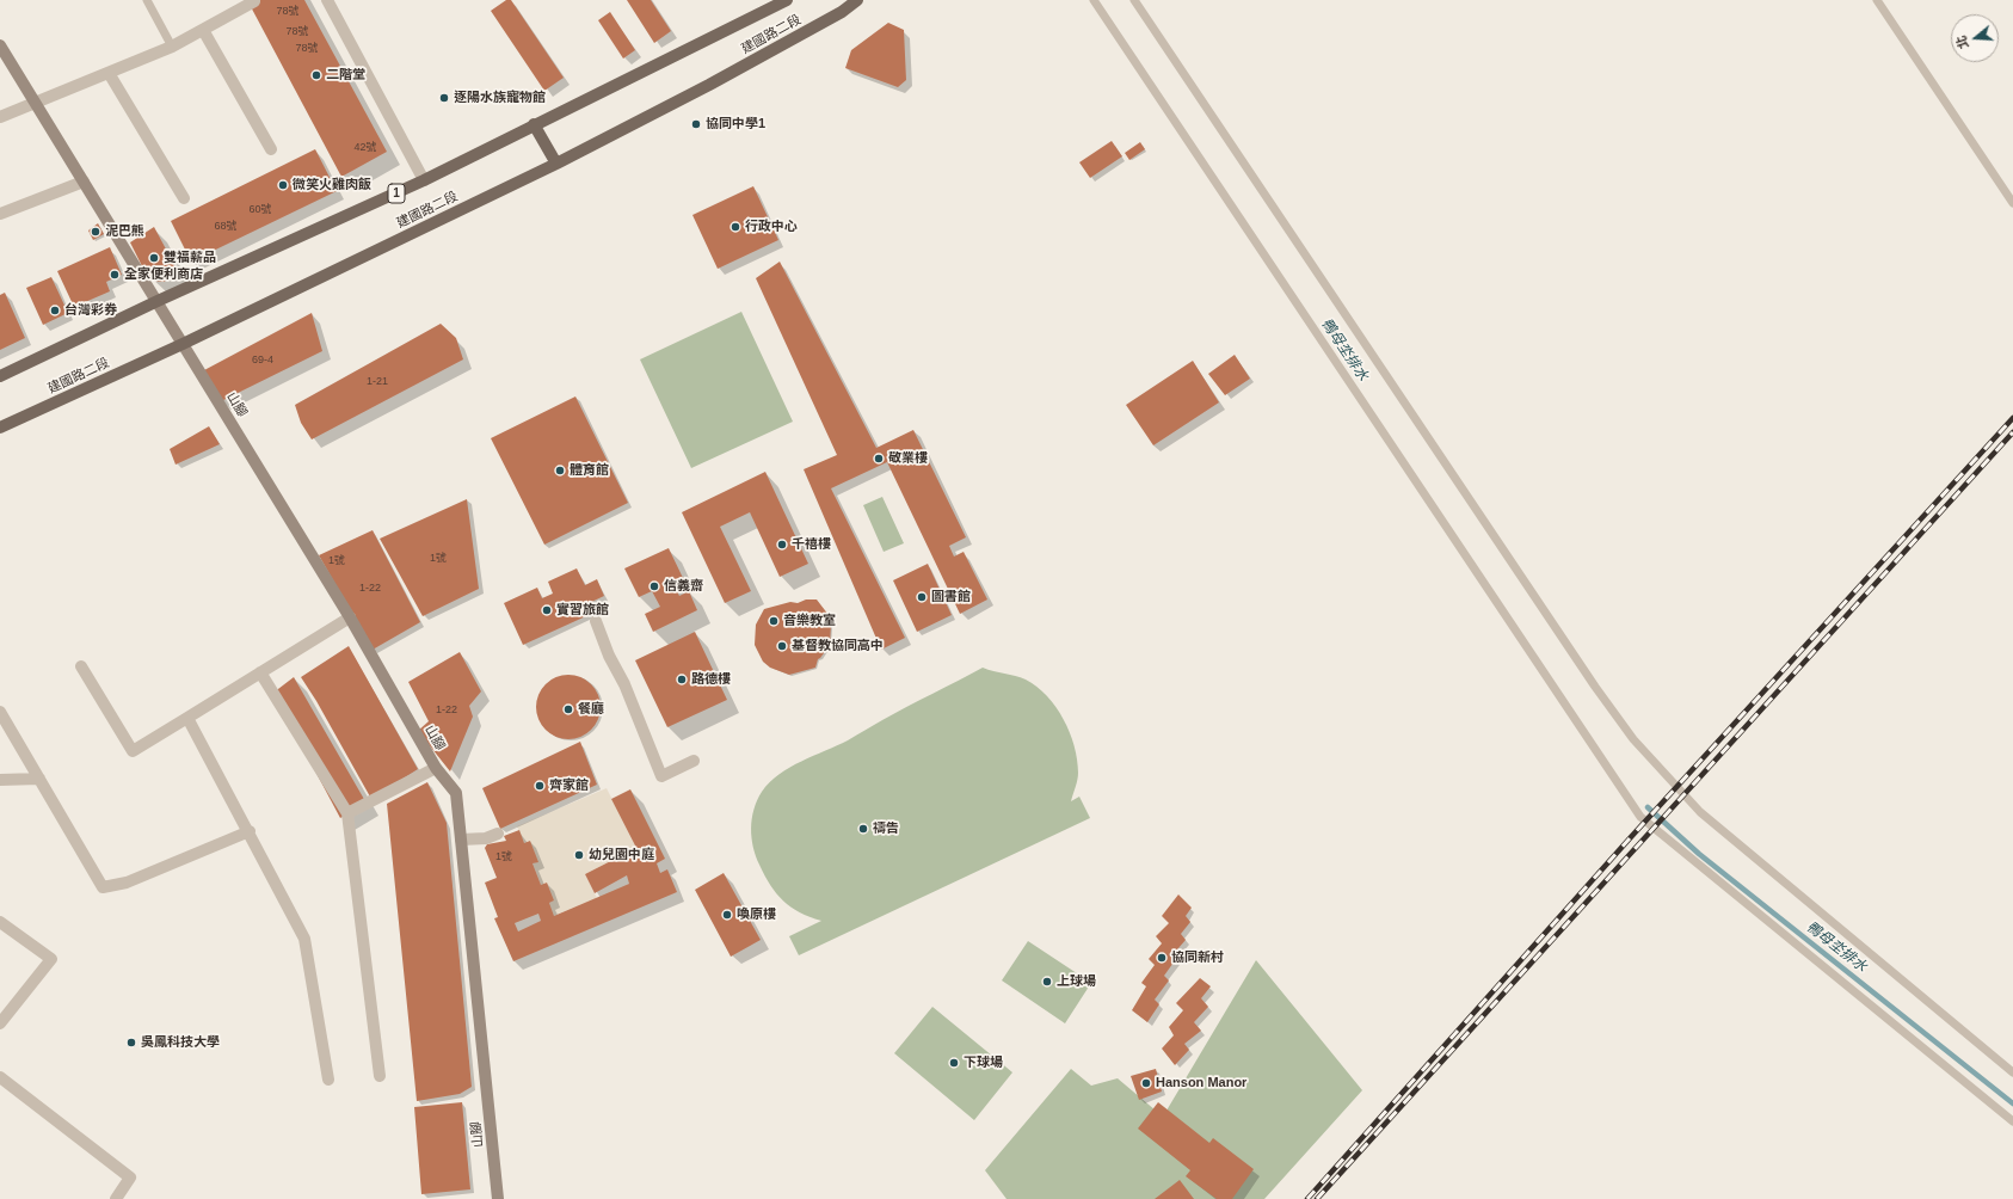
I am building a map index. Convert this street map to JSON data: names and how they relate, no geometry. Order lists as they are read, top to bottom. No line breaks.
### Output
{"streets":{"main road":["建國路二段","1"],"street":["山腳"]},"crossings":[["建國路二段","山腳"]],"water":["鴨母坔排水"],"places":["二階堂","逐陽水族寵物館","協同中學1","微笑火雞肉飯","行政中心","泥巴熊","雙福薪品","全家便利商店","台灣彩券","敬業樓","體育館","千禧樓","信義齋","圖書館","實習旅館","音樂教室","基督教協同高中","路德樓","餐廳","齊家館","禱告","幼兒園中庭","喚原樓","協同新村","上球場","吳鳳科技大學","下球場","Hanson Manor"],"house_numbers":["78號","78號","78號","42號","60號","68號","69-4","1-21","1號","1號","1-22","1-22","1號"],"north":"left"}
